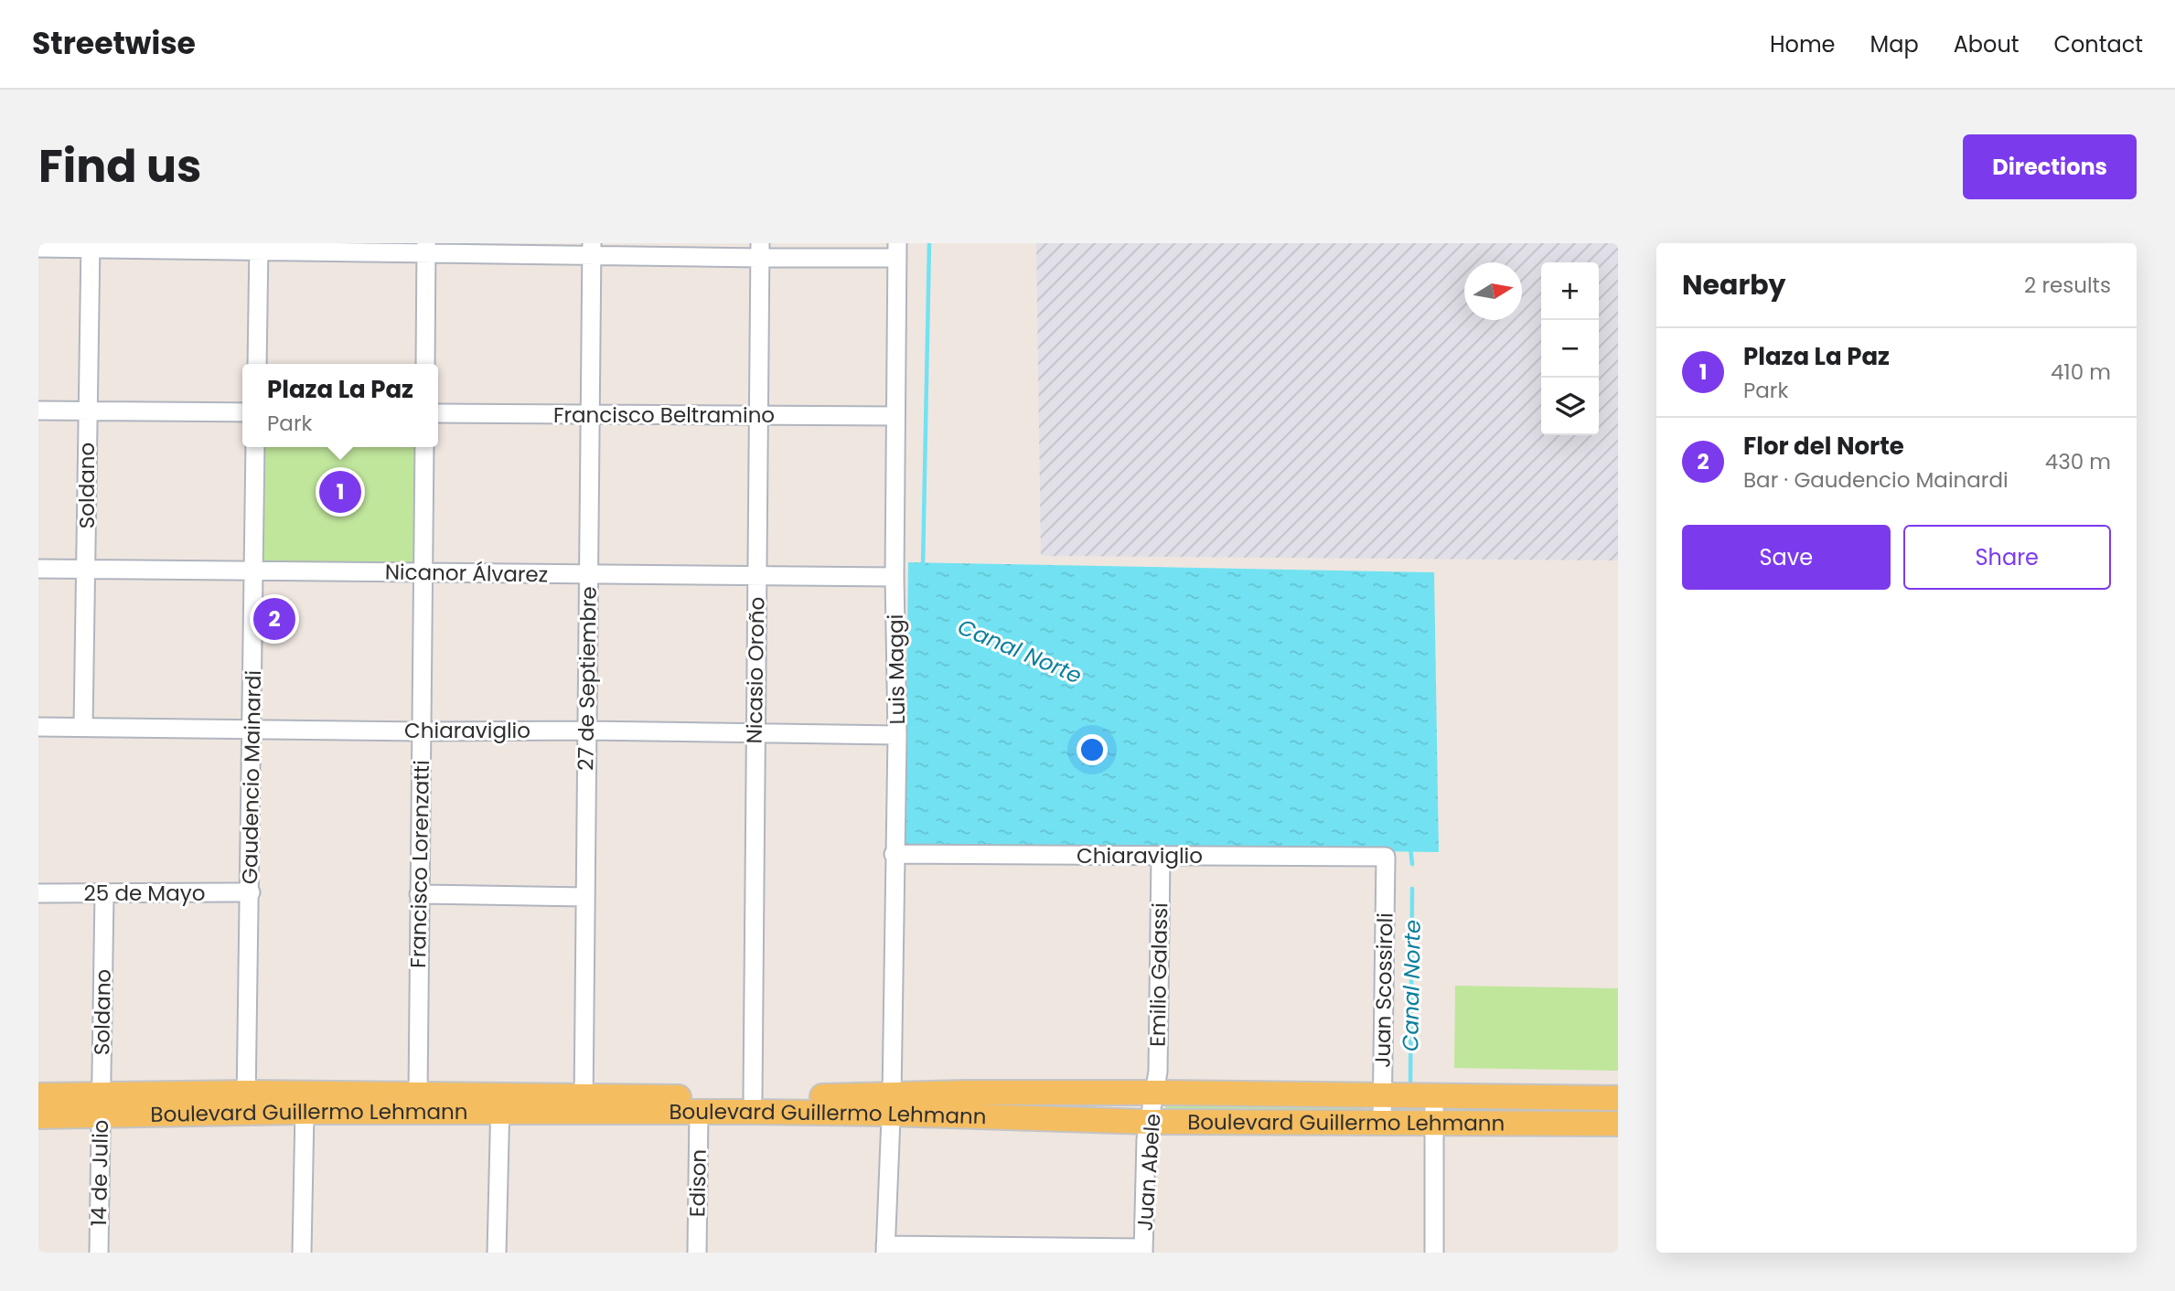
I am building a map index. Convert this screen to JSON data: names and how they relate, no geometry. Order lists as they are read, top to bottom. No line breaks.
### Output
{"streets":{"main road":["Boulevard Guillermo Lehmann"],"street":["Francisco Beltramino","Soldano","Nicanor Álvarez","Luis Maggi","Nicasio Oroño","27 de Septiembre","Chiaraviglio","Gaudencio Mainardi","Francisco Lorenzatti","25 de Mayo","Emilio Galassi","Juan Scossiroli","Juan Abele","14 de Julio","Edison"]},"crossings":[["Francisco Beltramino","Luis Maggi"],["Francisco Beltramino","Nicasio Oroño"],["Francisco Beltramino","27 de Septiembre"],["Soldano","Nicanor Álvarez"],["Soldano","Chiaraviglio"],["Soldano","25 de Mayo"],["Soldano","Boulevard Guillermo Lehmann"],["Soldano","14 de Julio"],["Nicanor Álvarez","Luis Maggi"],["Nicanor Álvarez","Nicasio Oroño"],["Nicanor Álvarez","27 de Septiembre"],["Nicanor Álvarez","Gaudencio Mainardi"],["Nicanor Álvarez","Francisco Lorenzatti"],["Luis Maggi","Chiaraviglio"],["Luis Maggi","Boulevard Guillermo Lehmann"],["Nicasio Oroño","Chiaraviglio"],["Nicasio Oroño","Boulevard Guillermo Lehmann"],["27 de Septiembre","Chiaraviglio"],["27 de Septiembre","Boulevard Guillermo Lehmann"],["Chiaraviglio","Gaudencio Mainardi"],["Chiaraviglio","Francisco Lorenzatti"],["Chiaraviglio","Emilio Galassi"],["Chiaraviglio","Juan Scossiroli"],["Gaudencio Mainardi","25 de Mayo"],["Gaudencio Mainardi","Boulevard Guillermo Lehmann"],["Francisco Lorenzatti","Boulevard Guillermo Lehmann"],["Emilio Galassi","Boulevard Guillermo Lehmann"],["Emilio Galassi","Juan Abele"],["Juan Scossiroli","Boulevard Guillermo Lehmann"],["Boulevard Guillermo Lehmann","Juan Abele"],["Boulevard Guillermo Lehmann","14 de Julio"],["Boulevard Guillermo Lehmann","Edison"]],"water":["Canal Norte"],"north":"right","page":{"header":"Streetwise","nav":["Home","Map","About","Contact"],"title":"Find us","buttons":["Directions",["Save","Share"]],"heading":["Nearby","2 results"],"map_buttons":["+","−"],"list":[{"mark":"1","name":"Plaza La Paz","note":"Park","value":"410 m"},{"mark":"2","name":"Flor del Norte","note":"Bar · Gaudencio Mainardi","value":"430 m"}],"popup":["Plaza La Paz","Park"],"pins":["1","2"]}}
